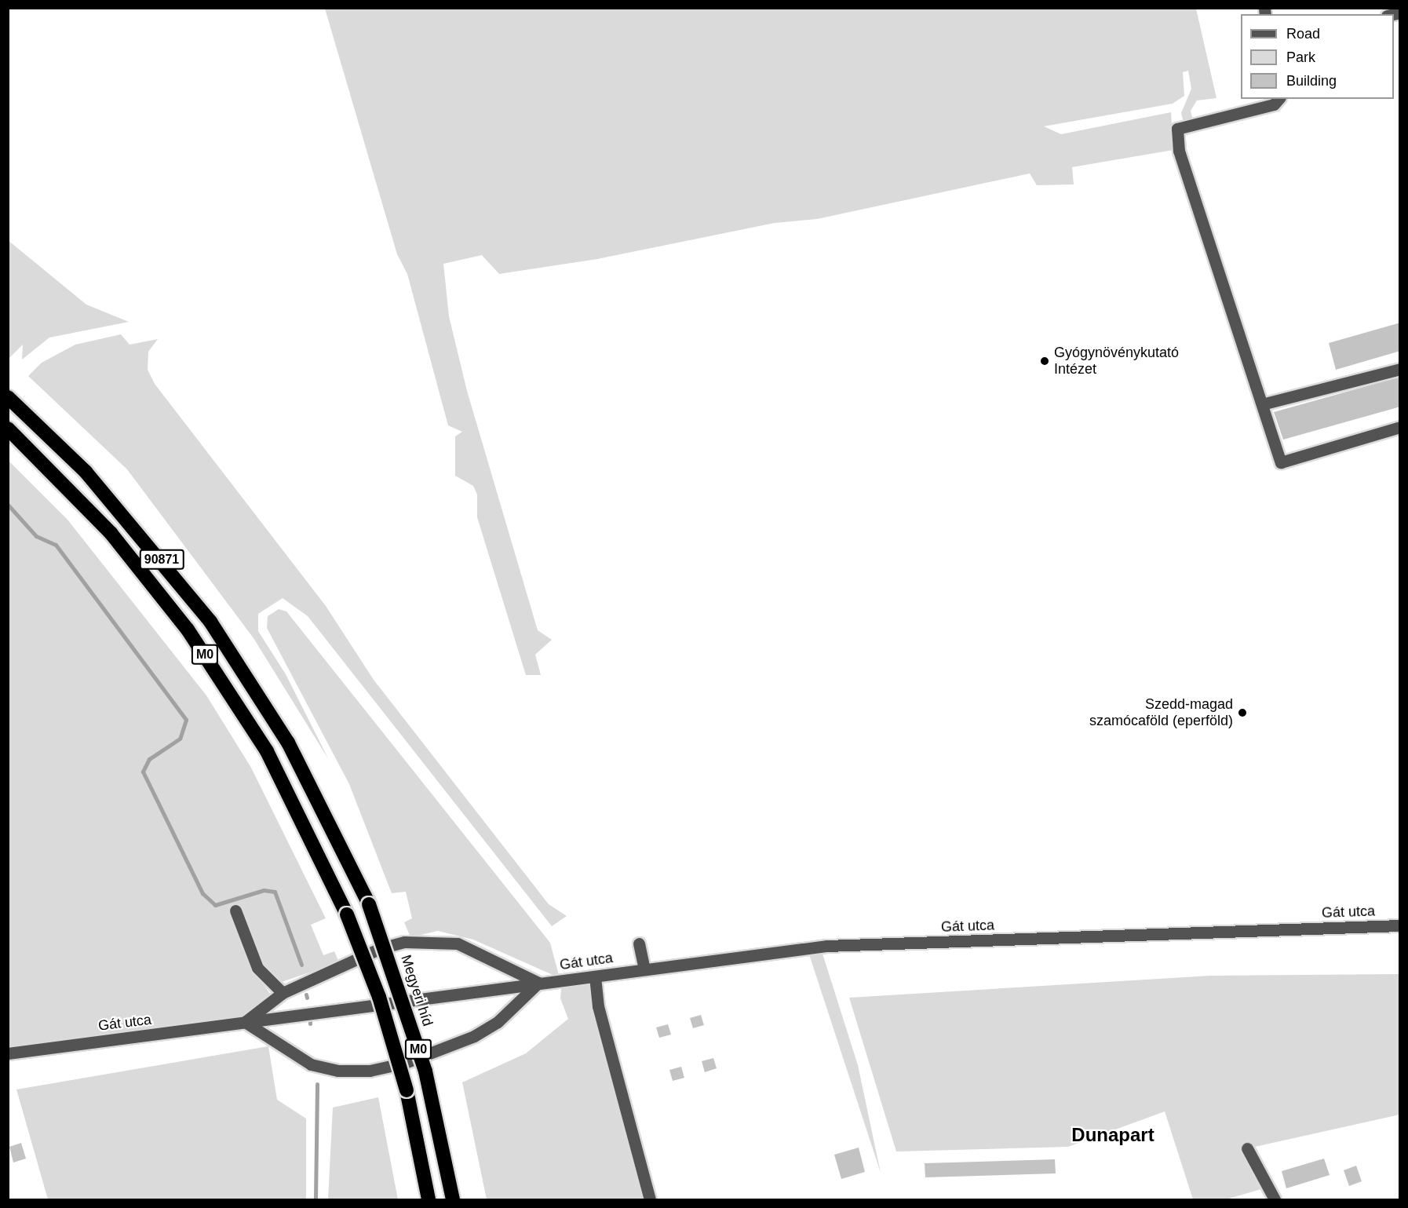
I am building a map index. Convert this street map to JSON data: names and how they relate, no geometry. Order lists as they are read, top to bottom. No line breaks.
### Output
{"streets":{"highway":["90871","M0","Megyeri híd"],"street":["Gát utca"]},"crossings":[["90871","Megyeri híd"]],"districts":["Dunapart"],"places":["Gyógynövénykutató Intézet","Szedd-magad szamócaföld (eperföld)"],"legend":["Road","Park","Building"]}
